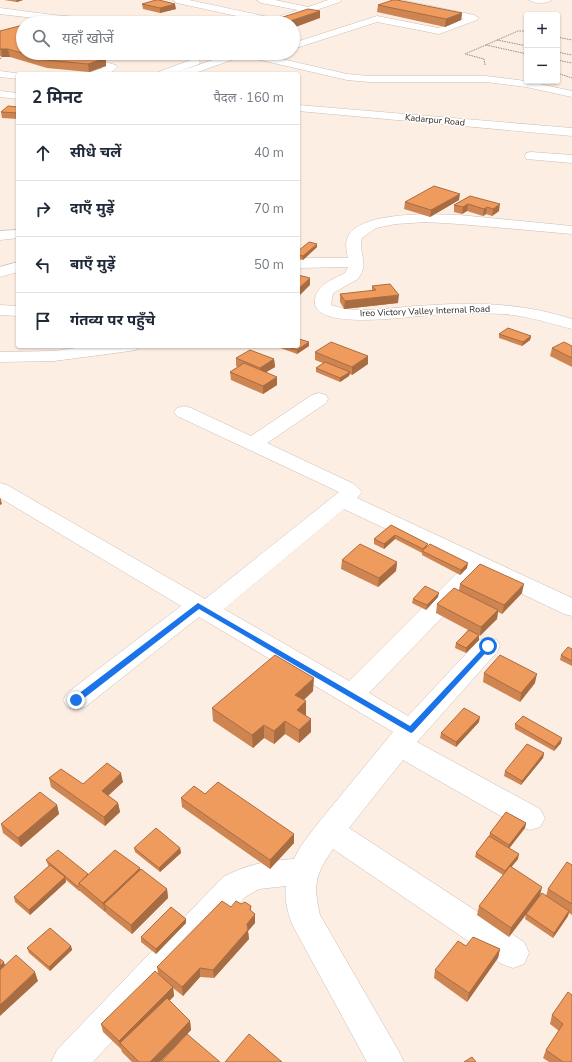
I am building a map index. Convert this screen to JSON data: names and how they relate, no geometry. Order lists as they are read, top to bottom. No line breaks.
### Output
{"streets":{"street":["Kadarpur Road","Ireo Victory Valley Internal Road"]},"page":{"map_buttons":["+","−"],"search":"यहाँ खोजें","heading":["2 मिनट","पैदल · 160 m"],"list":[["सीधे चलें","40 m"],["दाएँ मुड़ें","70 m"],["बाएँ मुड़ें","50 m"],"गंतव्य पर पहुँचे"]}}
